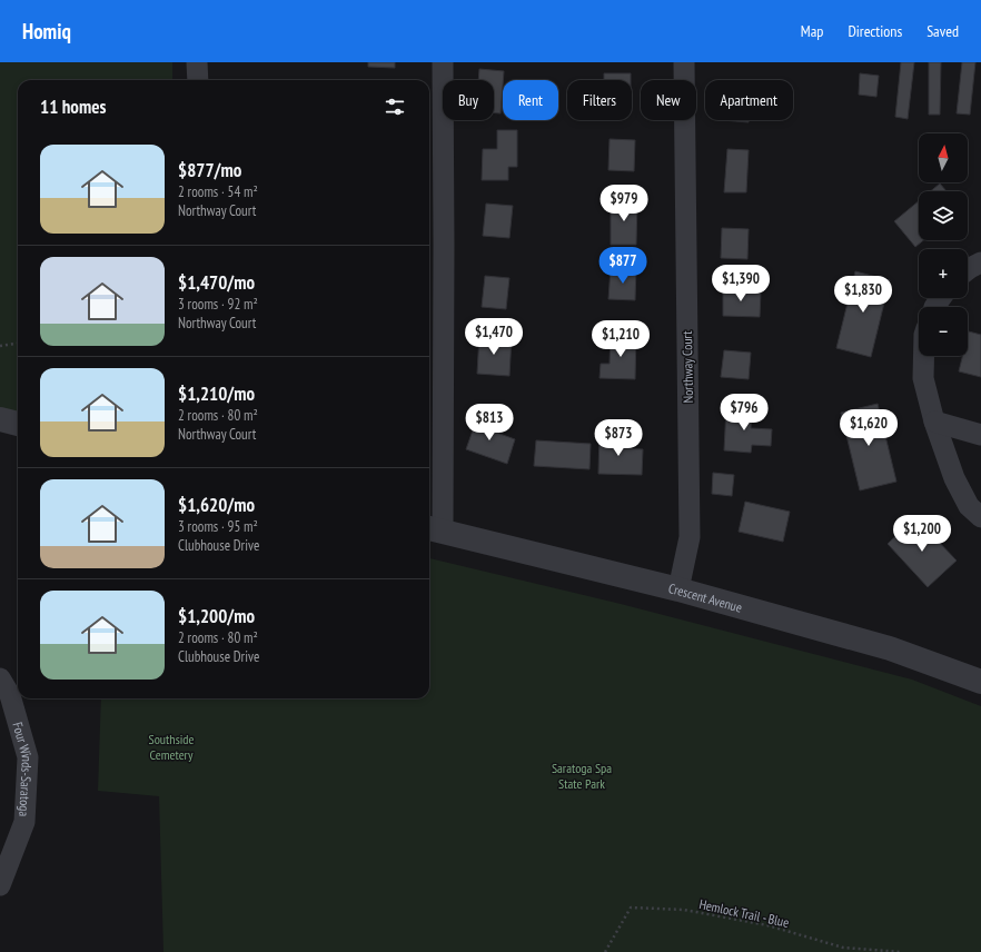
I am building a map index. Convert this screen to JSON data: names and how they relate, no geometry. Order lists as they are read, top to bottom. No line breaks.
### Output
{"streets":{"street":["Northway Court","Crescent Avenue","Four Winds-Saratoga"],"path":["Hemlock Trail - Blue"]},"crossings":[["Northway Court","Crescent Avenue"]],"parks":["Southside Cemetery","Saratoga Spa State Park"],"north":"top","page":{"header":"Homiq","nav":["Map","Directions","Saved"],"chip":["Buy","Rent","Filters","New","Apartment"],"heading":"11 homes","map_buttons":["+","−"],"list":[{"name":"$877/mo","note":"2 rooms · 54 m² · Northway Court"},{"name":"$1,470/mo","note":"3 rooms · 92 m² · Northway Court"},{"name":"$1,210/mo","note":"2 rooms · 80 m² · Northway Court"},{"name":"$1,620/mo","note":"3 rooms · 95 m² · Clubhouse Drive"},{"name":"$1,200/mo","note":"2 rooms · 80 m² · Clubhouse Drive"}],"price":["$979","$877","$1,390","$1,830","$1,470","$1,210","$796","$813","$1,620","$873","$1,200"]}}
